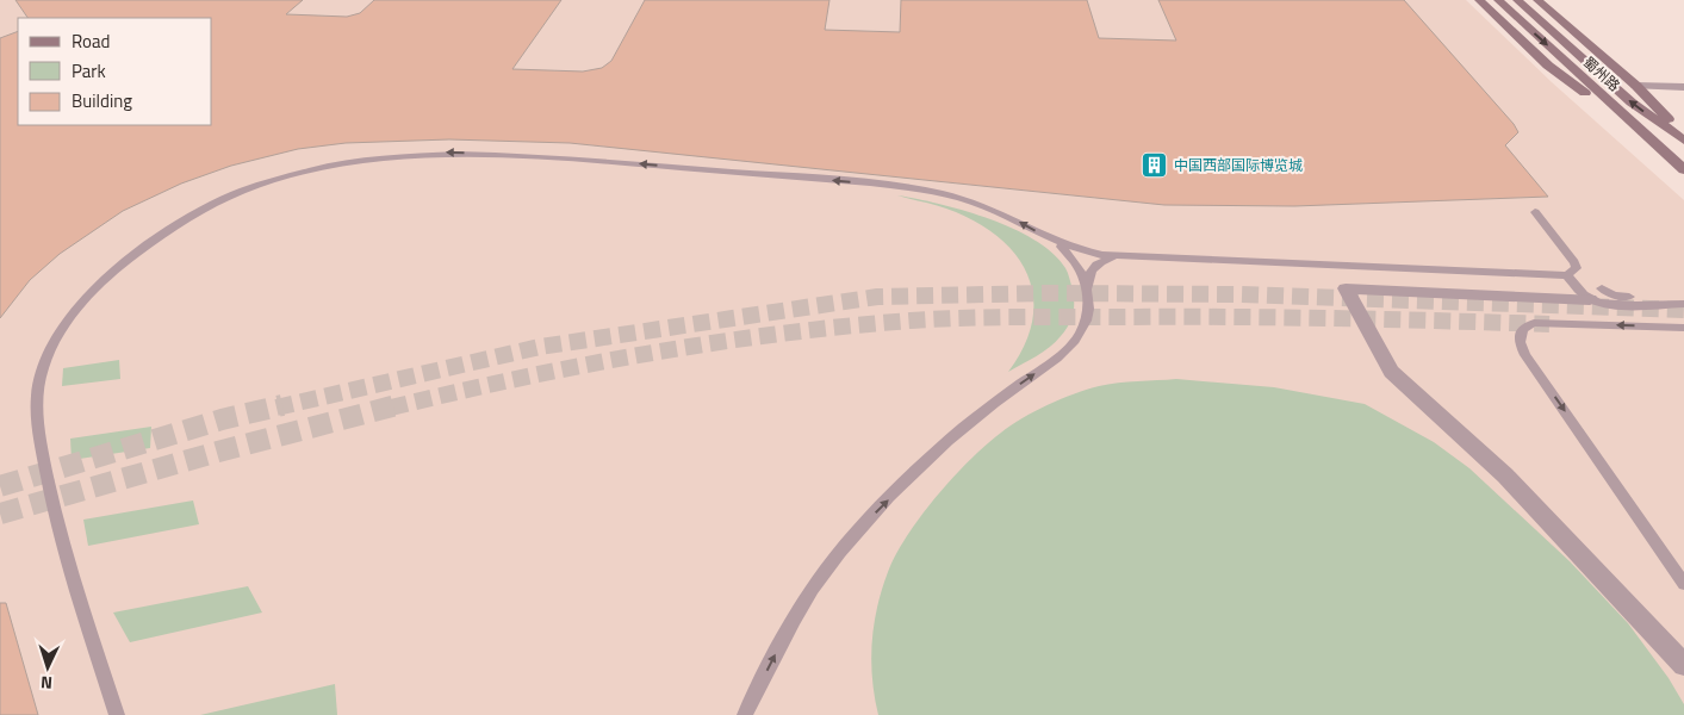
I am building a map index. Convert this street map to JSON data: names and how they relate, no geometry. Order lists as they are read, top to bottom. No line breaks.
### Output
{"streets":{"main road":["蜀州路"]},"places":{"building":["中国西部国际博览城"]},"legend":["Road","Park","Building"],"north":"bottom"}
